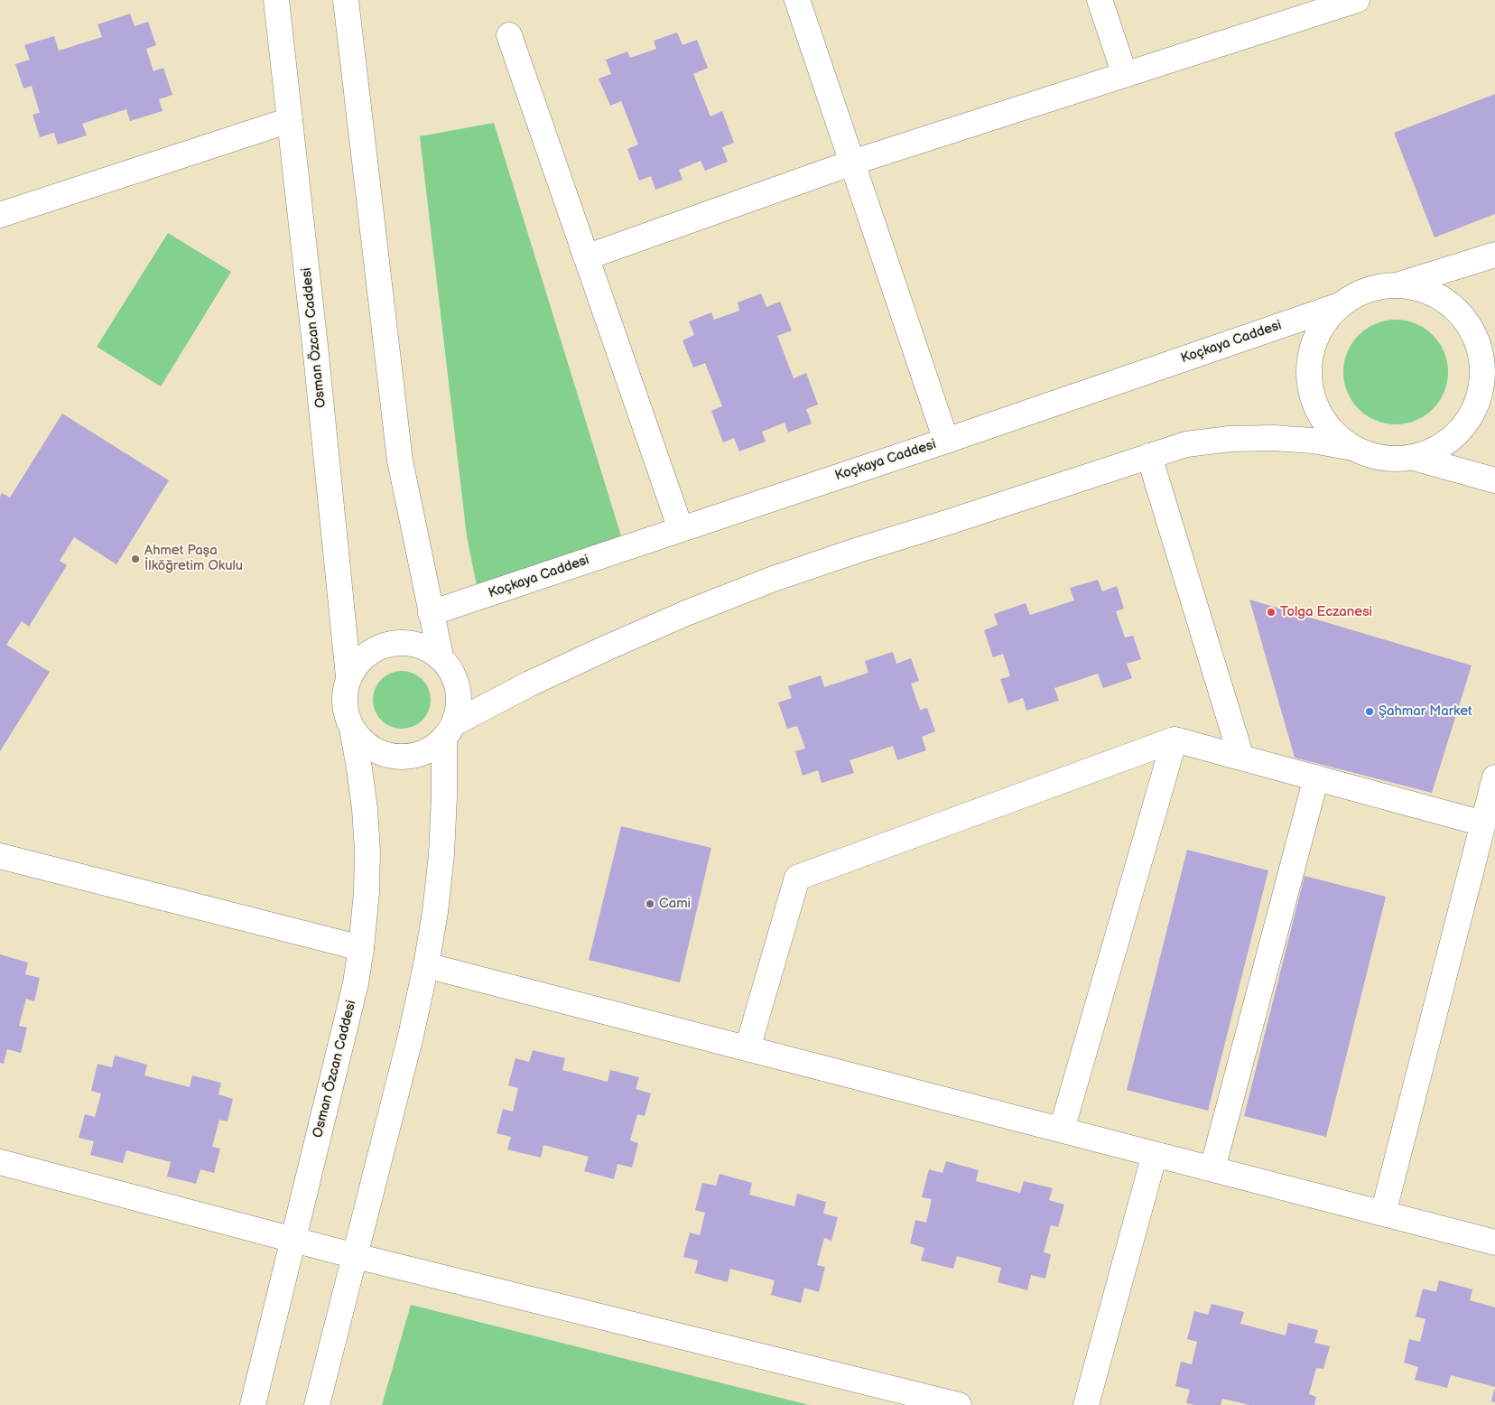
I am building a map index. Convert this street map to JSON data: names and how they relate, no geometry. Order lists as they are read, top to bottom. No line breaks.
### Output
{"streets":{"street":["Osman Özcan Caddesi","Koçkaya Caddesi"]},"places":["Ahmet Paşa İlköğretim Okulu","Tolga Eczanesi","Şahmar Market","Cami"]}
